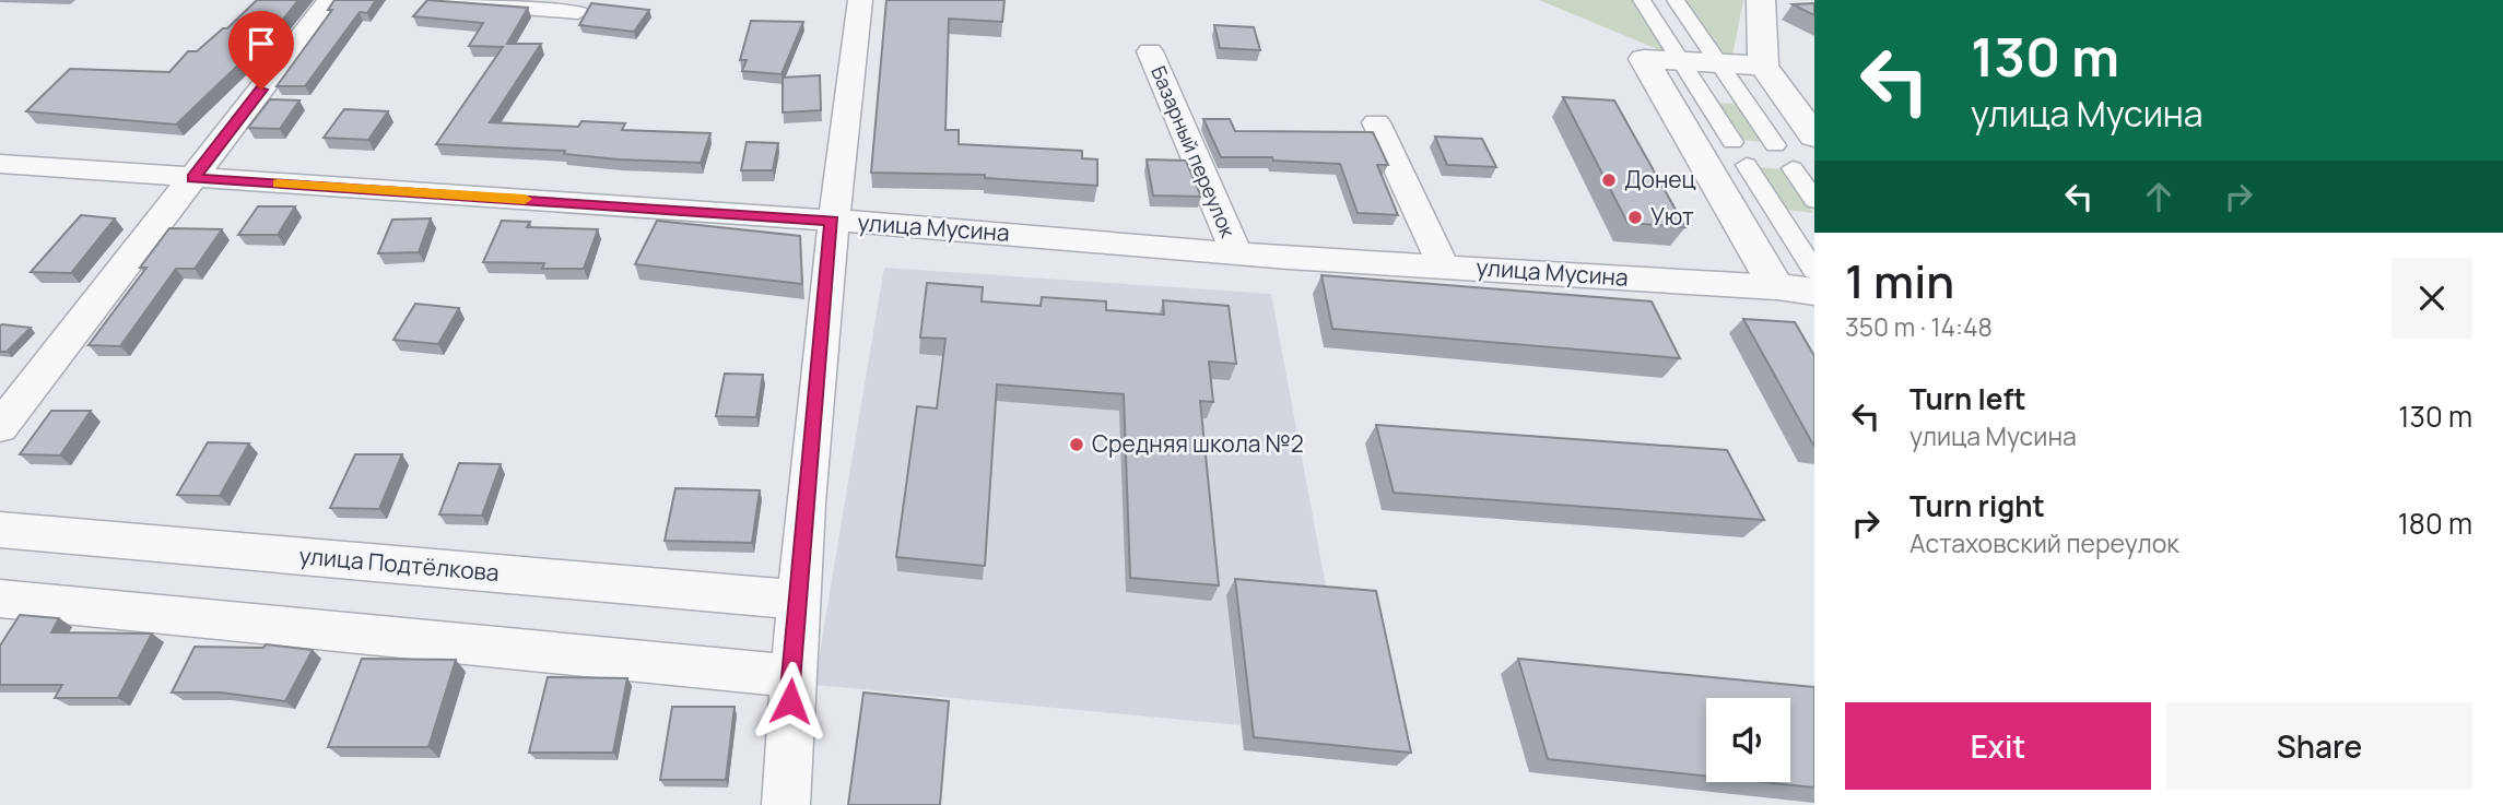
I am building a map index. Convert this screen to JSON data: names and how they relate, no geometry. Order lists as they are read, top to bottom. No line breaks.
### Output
{"streets":{"street":["Базарный переулок","улица Мусина","улица Подтёлкова"]},"crossings":[["Базарный переулок","улица Мусина"]],"places":["Донец","Уют","Средняя школа №2"],"page":{"turn":["130 m","улица Мусина"],"heading":["1 min","350 m · 14:48"],"list":[{"name":"Turn left","note":"улица Мусина","value":"130 m"},{"name":"Turn right","note":"Астаховский переулок","value":"180 m"}],"buttons":["Exit","Share"]}}
